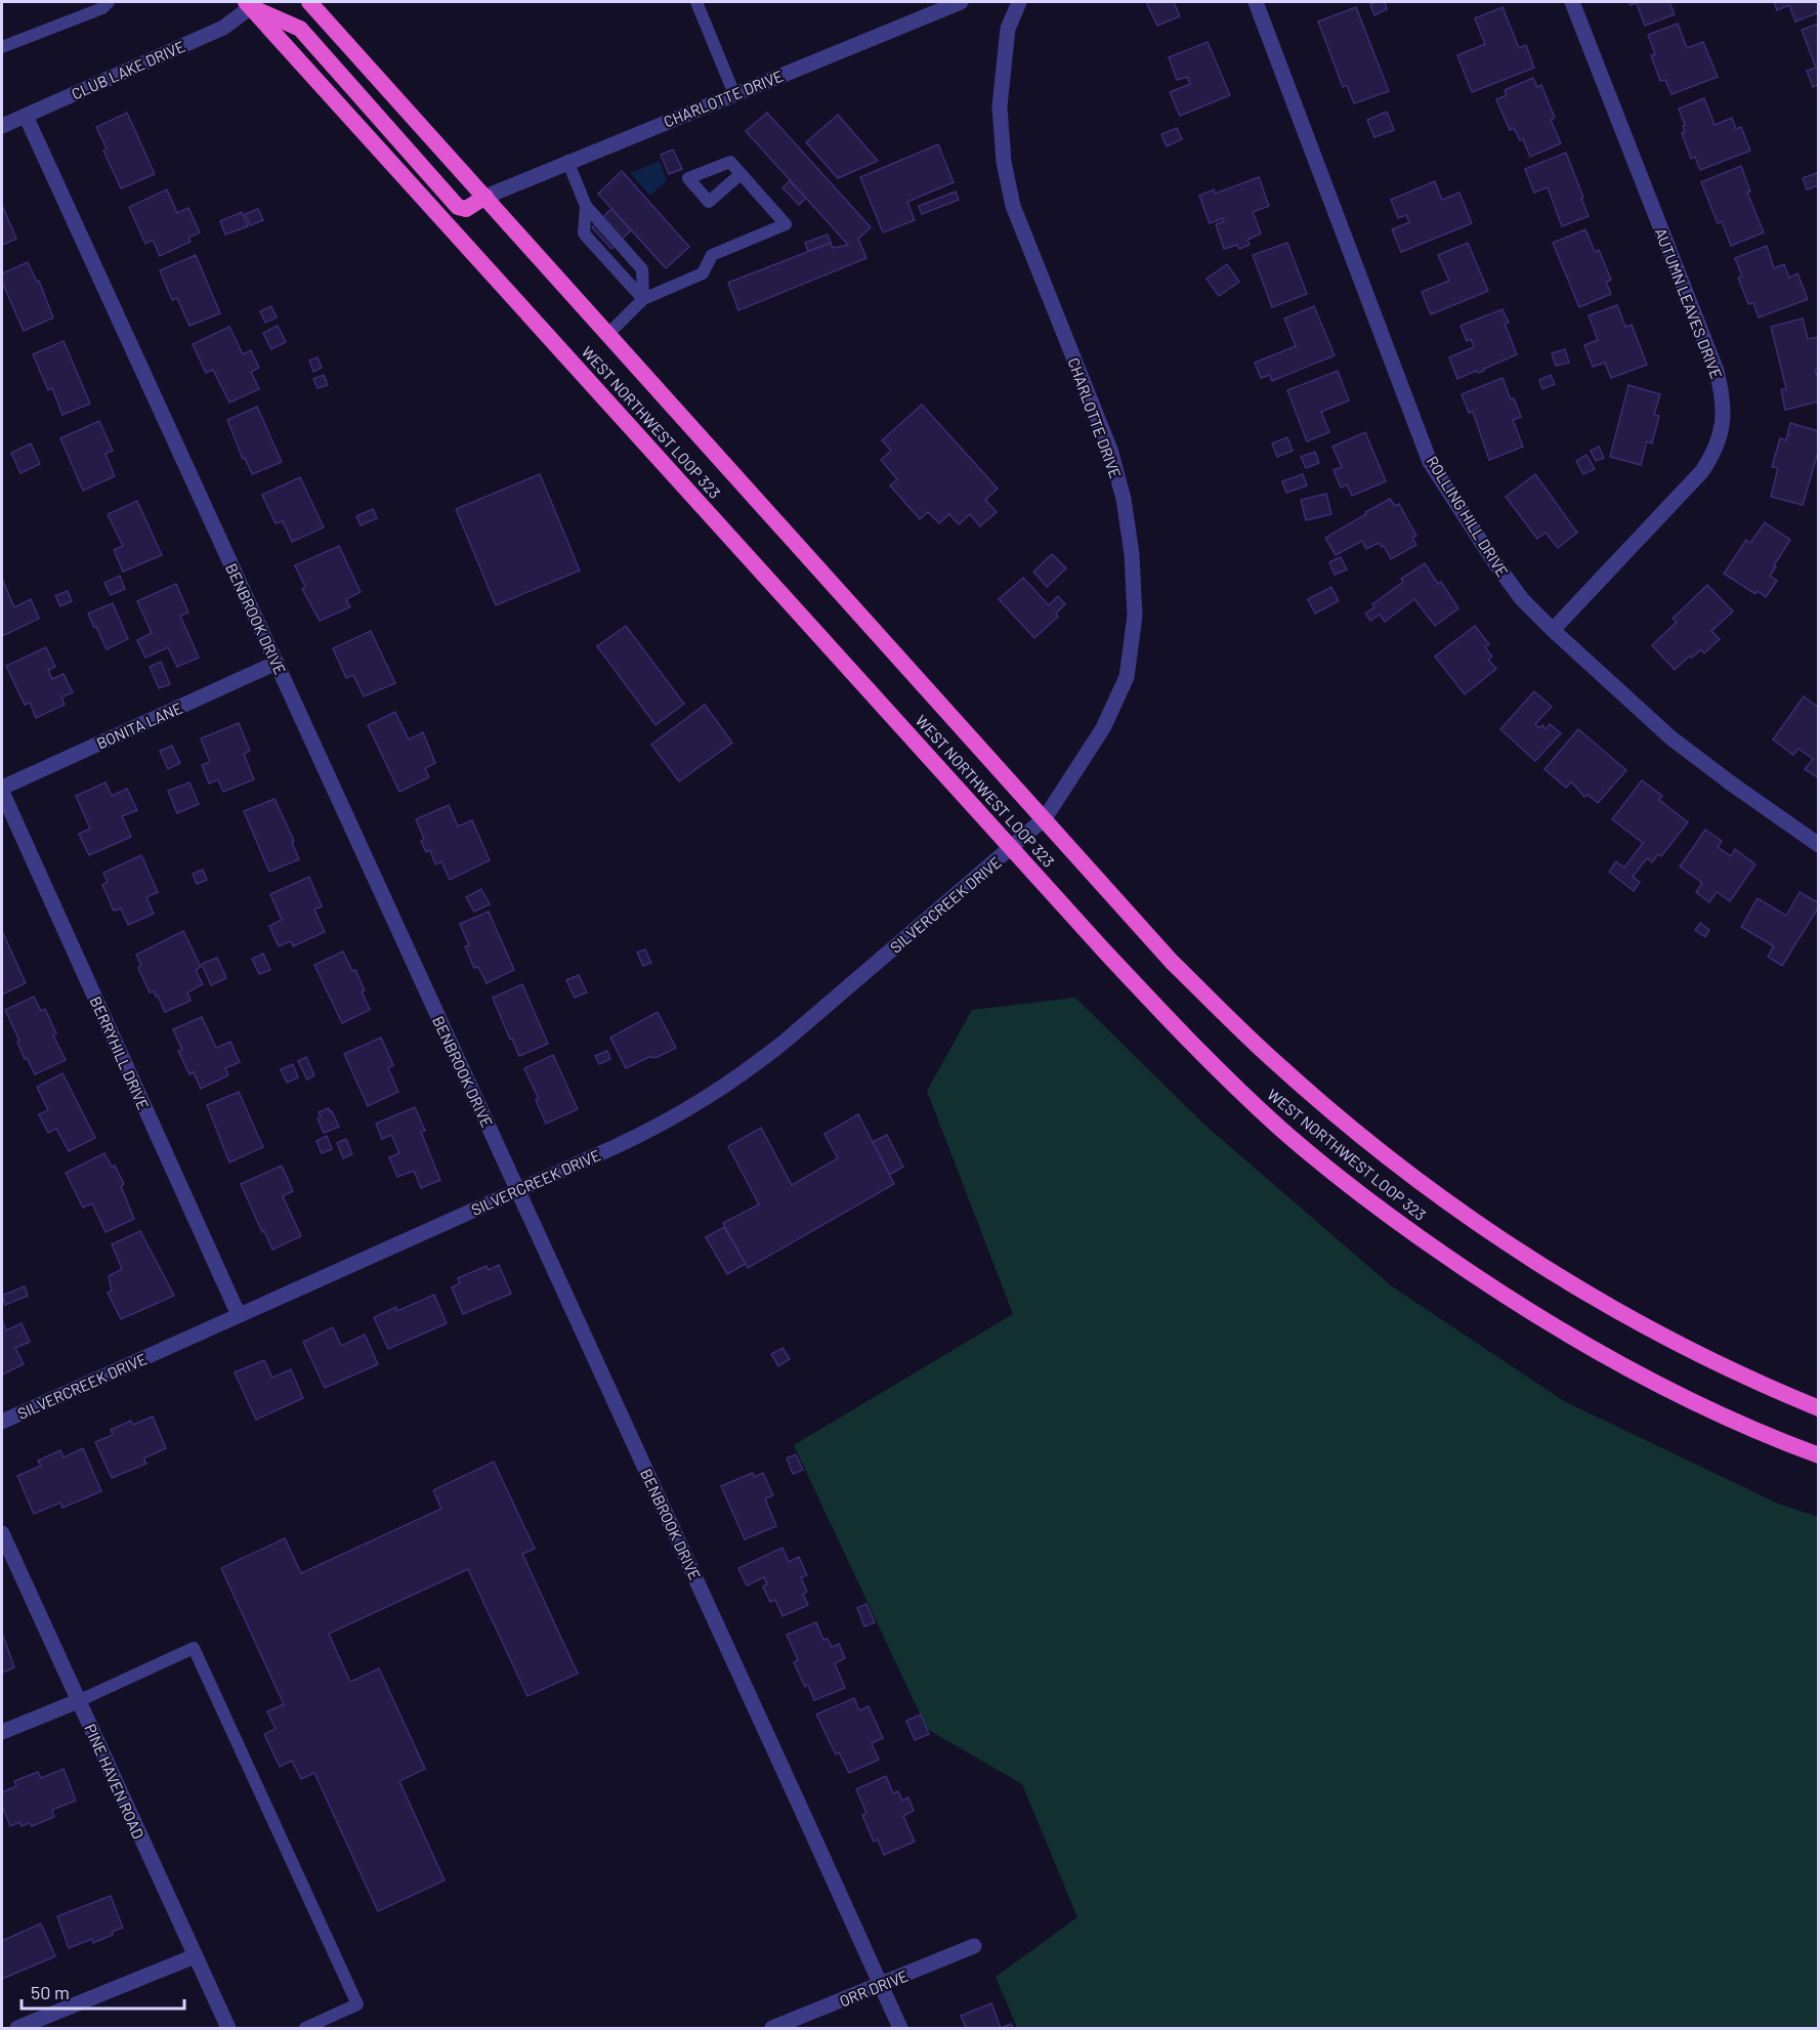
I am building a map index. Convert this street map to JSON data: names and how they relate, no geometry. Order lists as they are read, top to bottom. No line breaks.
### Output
{"streets":{"highway":["WEST NORTHWEST LOOP 323"],"street":["CLUB LAKE DRIVE","CHARLOTTE DRIVE","AUTUMN LEAVES DRIVE","ROLLING HILL DRIVE","BENBROOK DRIVE","BONITA LANE","SILVERCREEK DRIVE","BERRYHILL DRIVE","PINE HAVEN ROAD","ORR DRIVE"]},"crossings":[["CLUB LAKE DRIVE","WEST NORTHWEST LOOP 323"],["CLUB LAKE DRIVE","BENBROOK DRIVE"],["CHARLOTTE DRIVE","WEST NORTHWEST LOOP 323"],["CHARLOTTE DRIVE","SILVERCREEK DRIVE"],["AUTUMN LEAVES DRIVE","ROLLING HILL DRIVE"],["WEST NORTHWEST LOOP 323","SILVERCREEK DRIVE"],["BENBROOK DRIVE","BONITA LANE"],["BENBROOK DRIVE","SILVERCREEK DRIVE"],["BENBROOK DRIVE","ORR DRIVE"],["BONITA LANE","BERRYHILL DRIVE"],["SILVERCREEK DRIVE","BERRYHILL DRIVE"]],"scale_bar":"50 m"}
